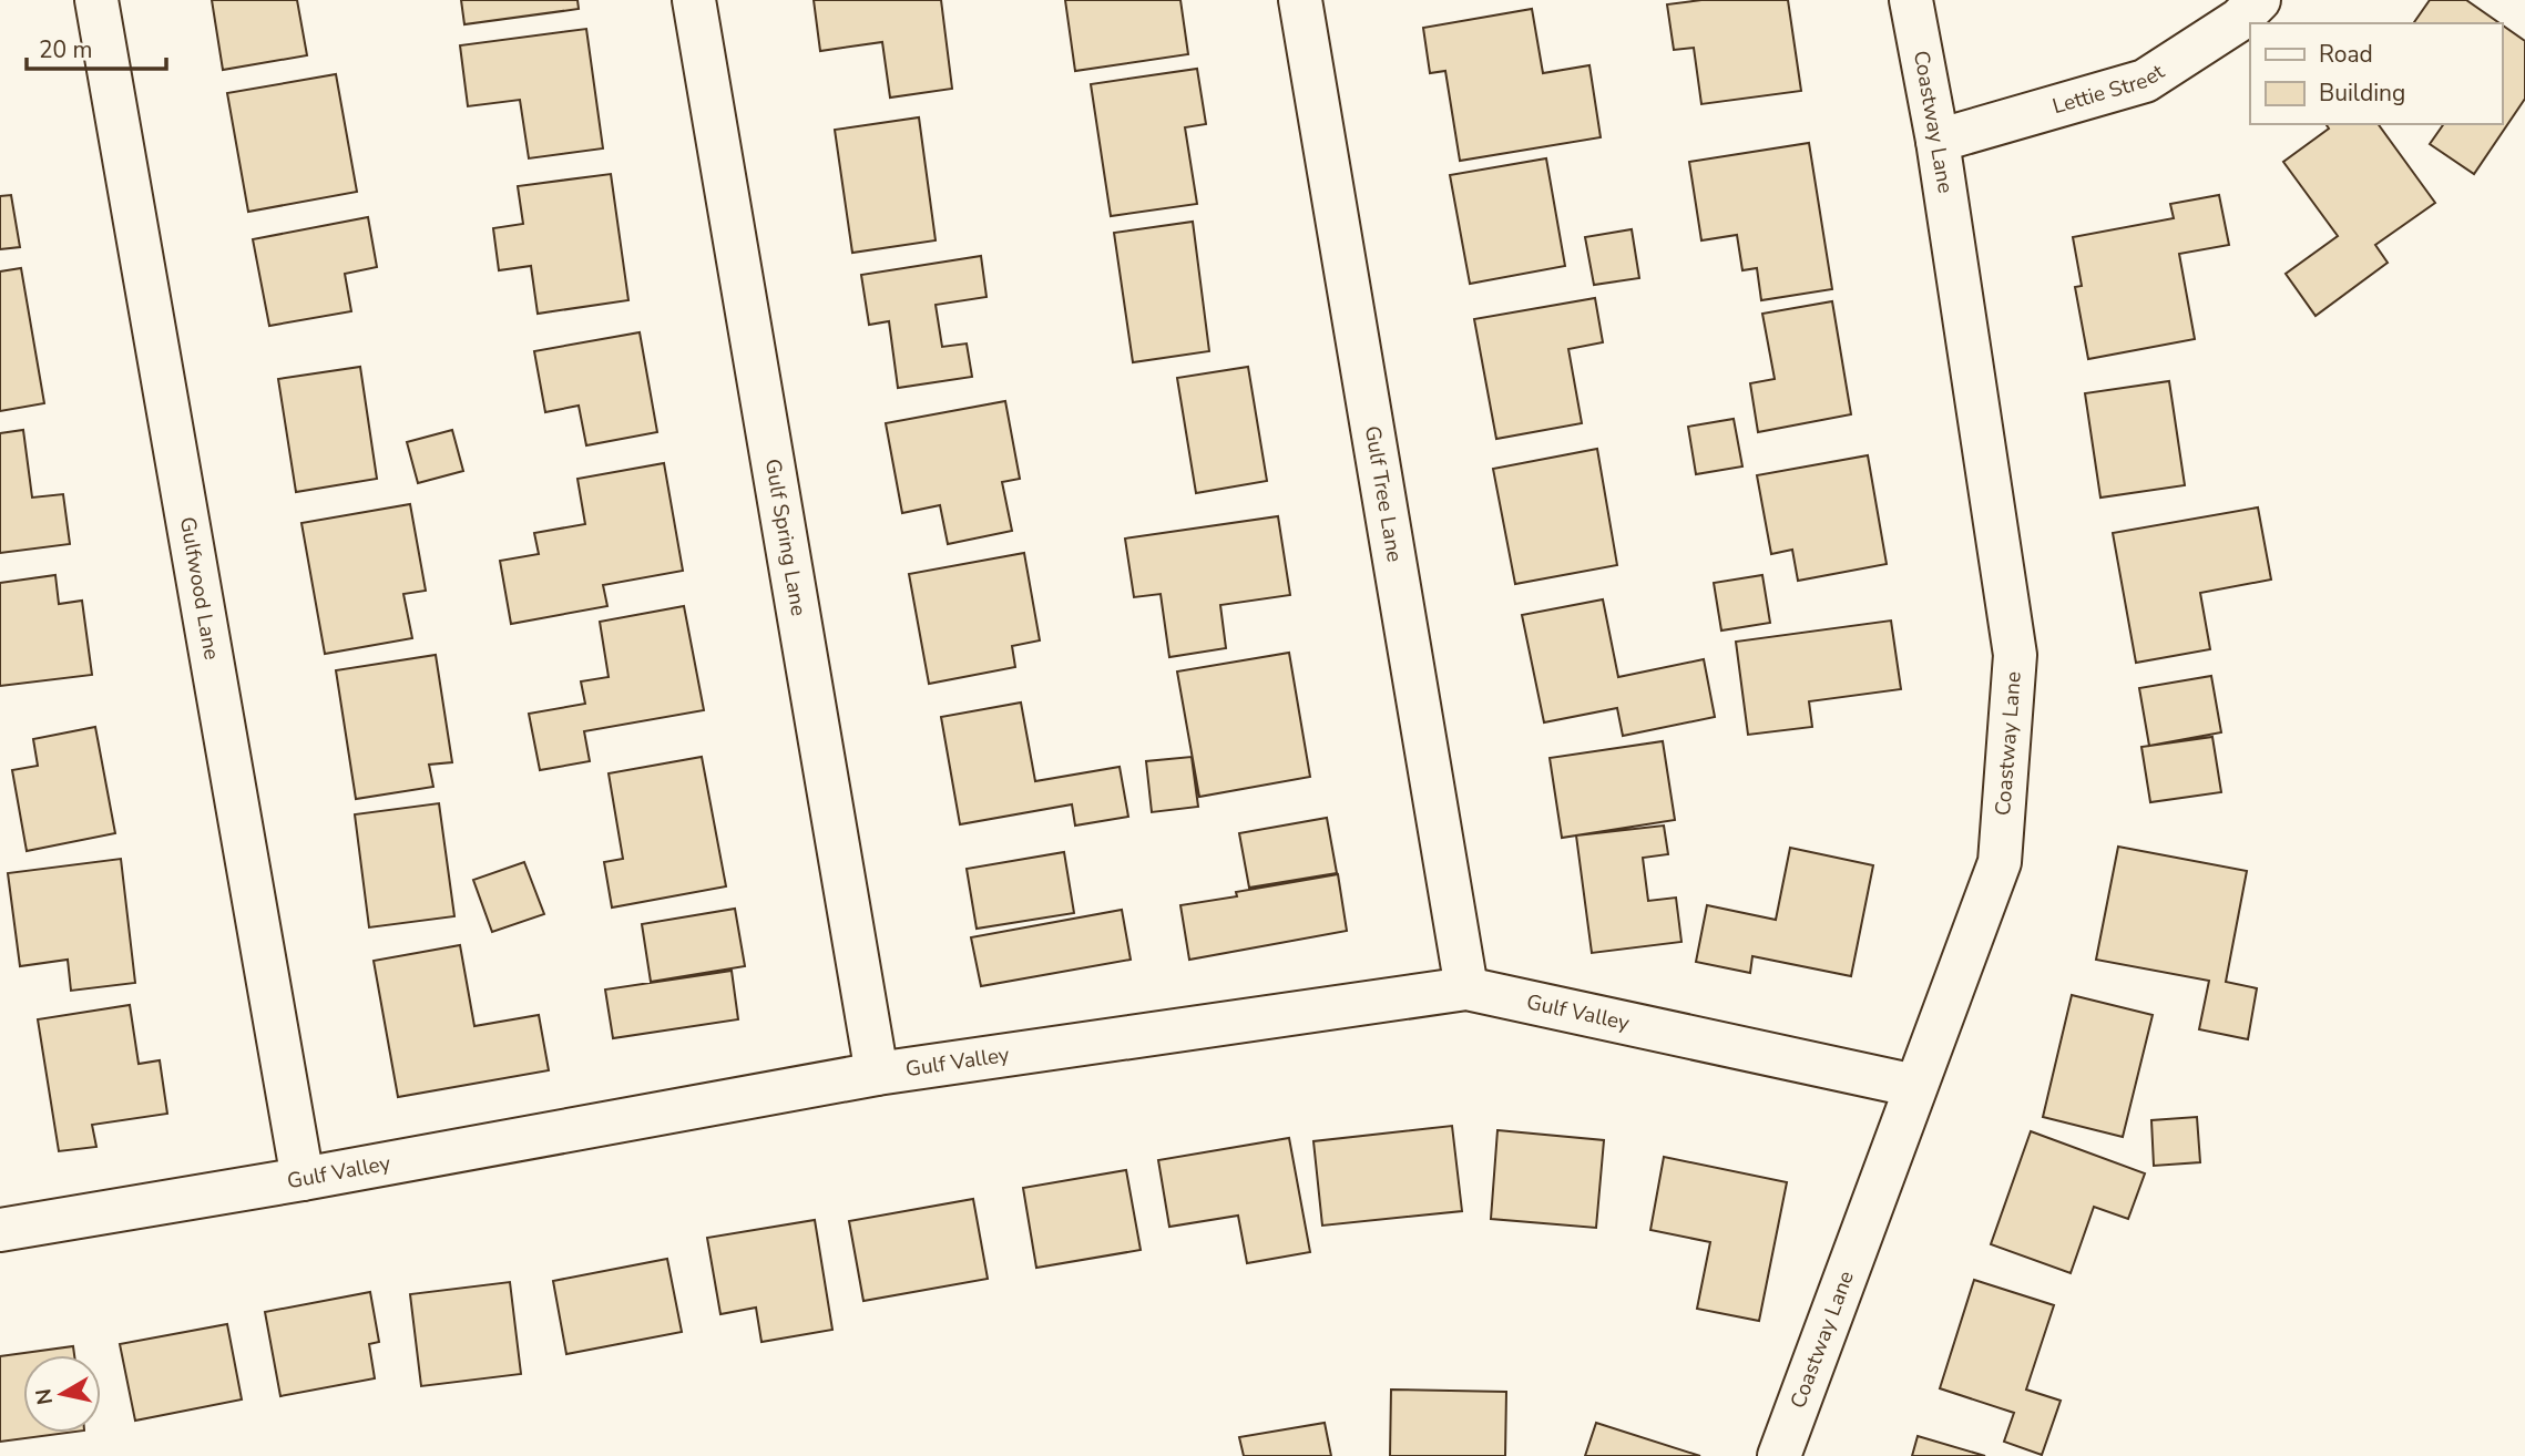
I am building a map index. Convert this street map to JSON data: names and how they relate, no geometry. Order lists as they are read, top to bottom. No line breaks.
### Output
{"streets":{"street":["Lettie Street","Coastway Lane","Gulf Tree Lane","Gulf Spring Lane","Gulfwood Lane","Gulf Valley"]},"crossings":[["Lettie Street","Coastway Lane"],["Coastway Lane","Gulf Valley"],["Gulf Tree Lane","Gulf Valley"],["Gulf Spring Lane","Gulf Valley"],["Gulfwood Lane","Gulf Valley"]],"legend":["Road","Building"],"scale_bar":"20 m","north":"left"}
